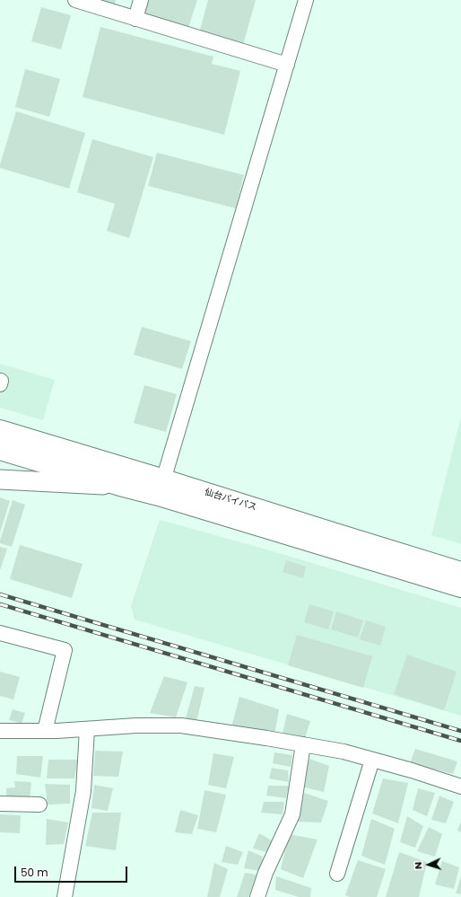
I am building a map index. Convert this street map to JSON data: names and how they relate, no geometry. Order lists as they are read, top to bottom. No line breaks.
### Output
{"streets":{"highway":["仙台バイパス"]},"scale_bar":"50 m","north":"left"}
